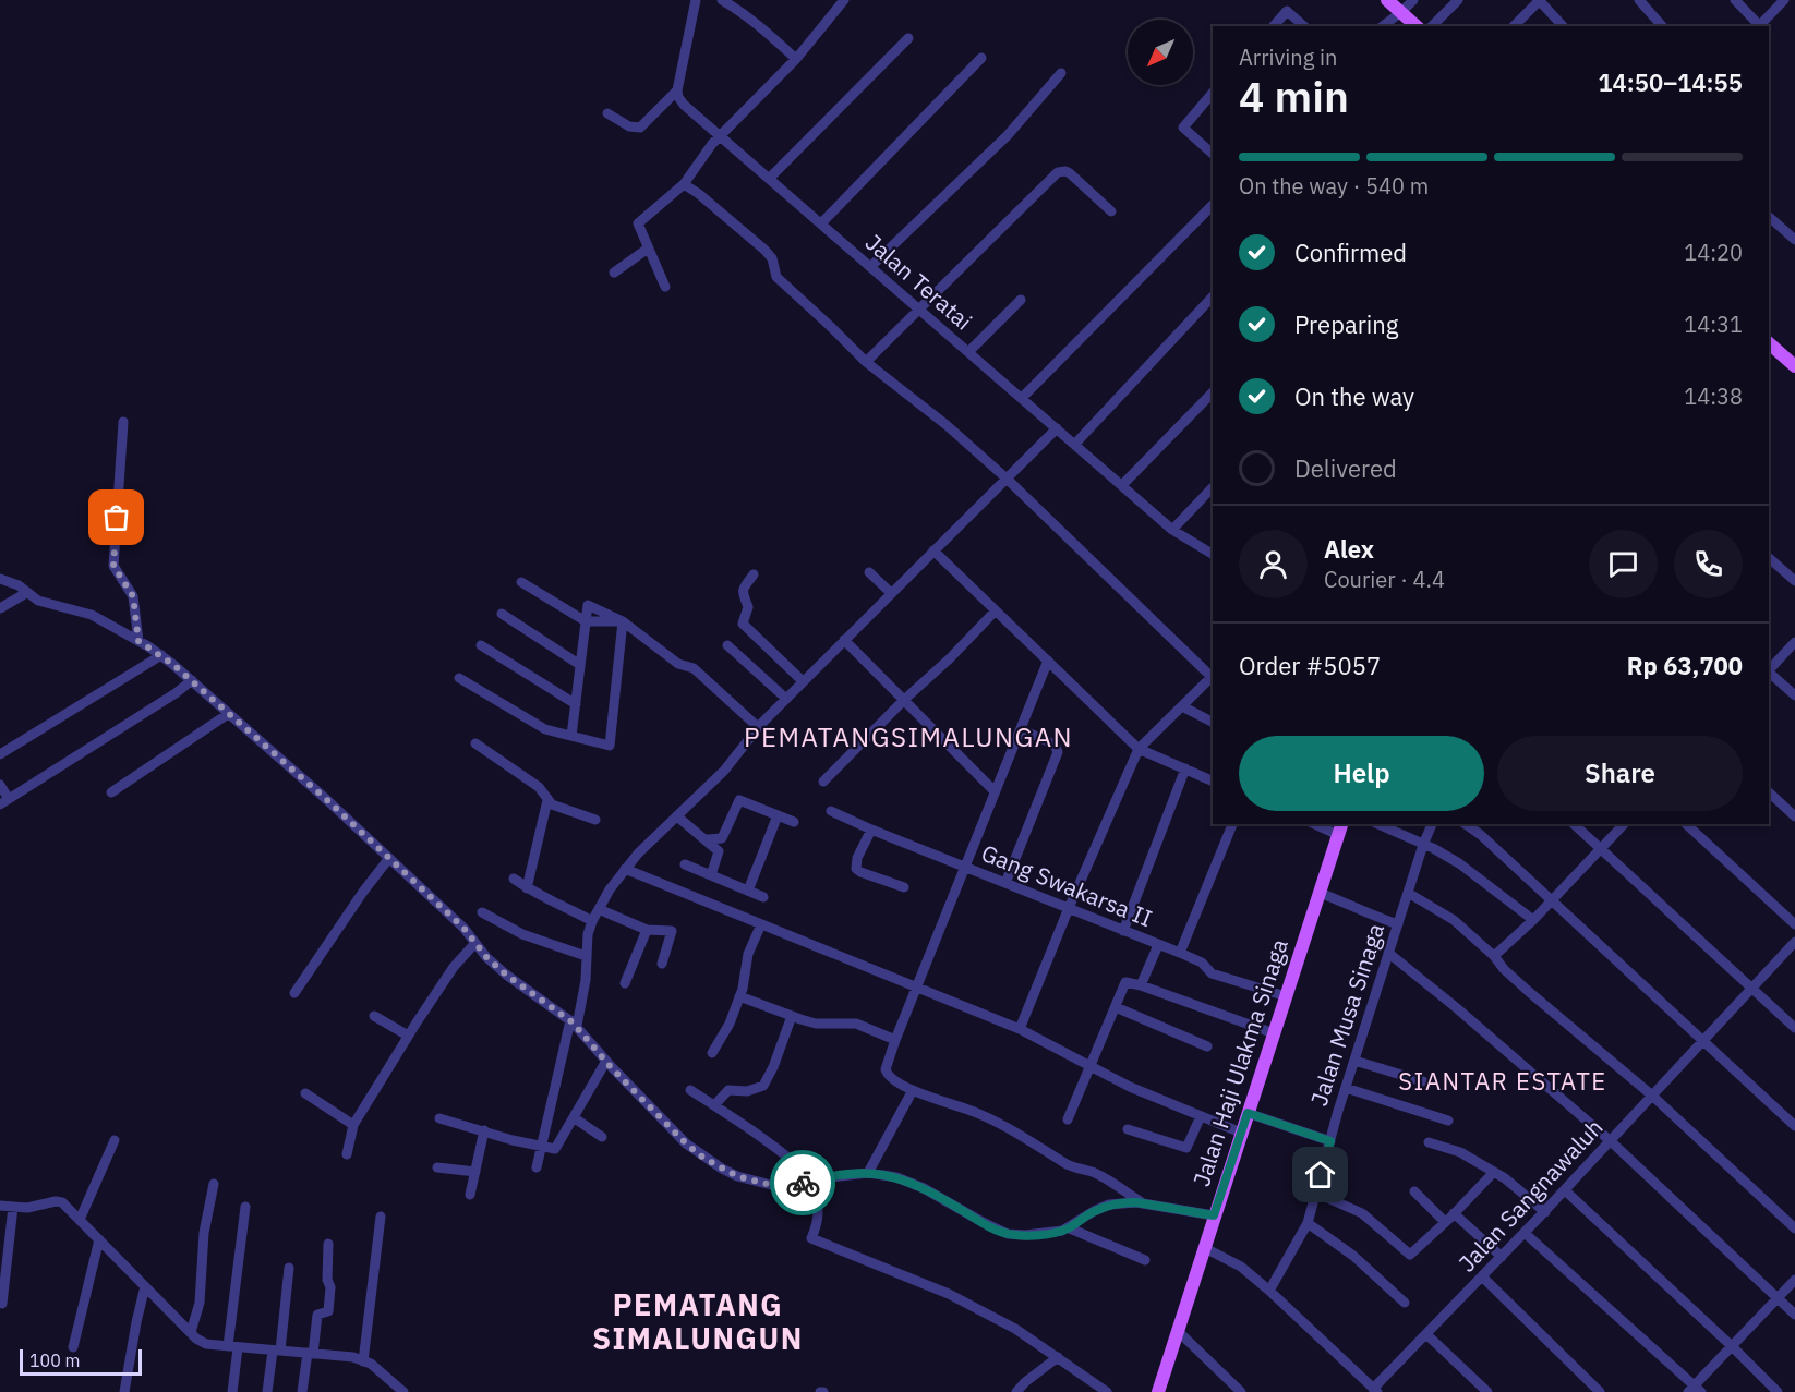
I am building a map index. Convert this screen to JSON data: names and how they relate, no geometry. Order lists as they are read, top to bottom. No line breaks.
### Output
{"streets":{"main road":["Jalan Haji Ulakma Sinaga"],"street":["Jalan Teratai","Gang Swakarsa II","Jalan Musa Sinaga","Jalan Sangnawaluh"]},"crossings":[["Gang Swakarsa II","Jalan Haji Ulakma Sinaga"]],"districts":["PEMATANGSIMALUNGAN","SIANTAR ESTATE","PEMATANG SIMALUNGUN"],"scale_bar":"100 m","north":"bottom left","page":{"heading":["4 min","Arriving in","14:50–14:55"],"panel":["Alex","Courier · 4.4","Order #5057","Rp 63,700"],"bar":"On the way · 540 m","list":[["Confirmed","14:20"],["Preparing","14:31"],["On the way","14:38"],"Delivered"],"buttons":["Help","Share"],"scale":"100 m"}}
